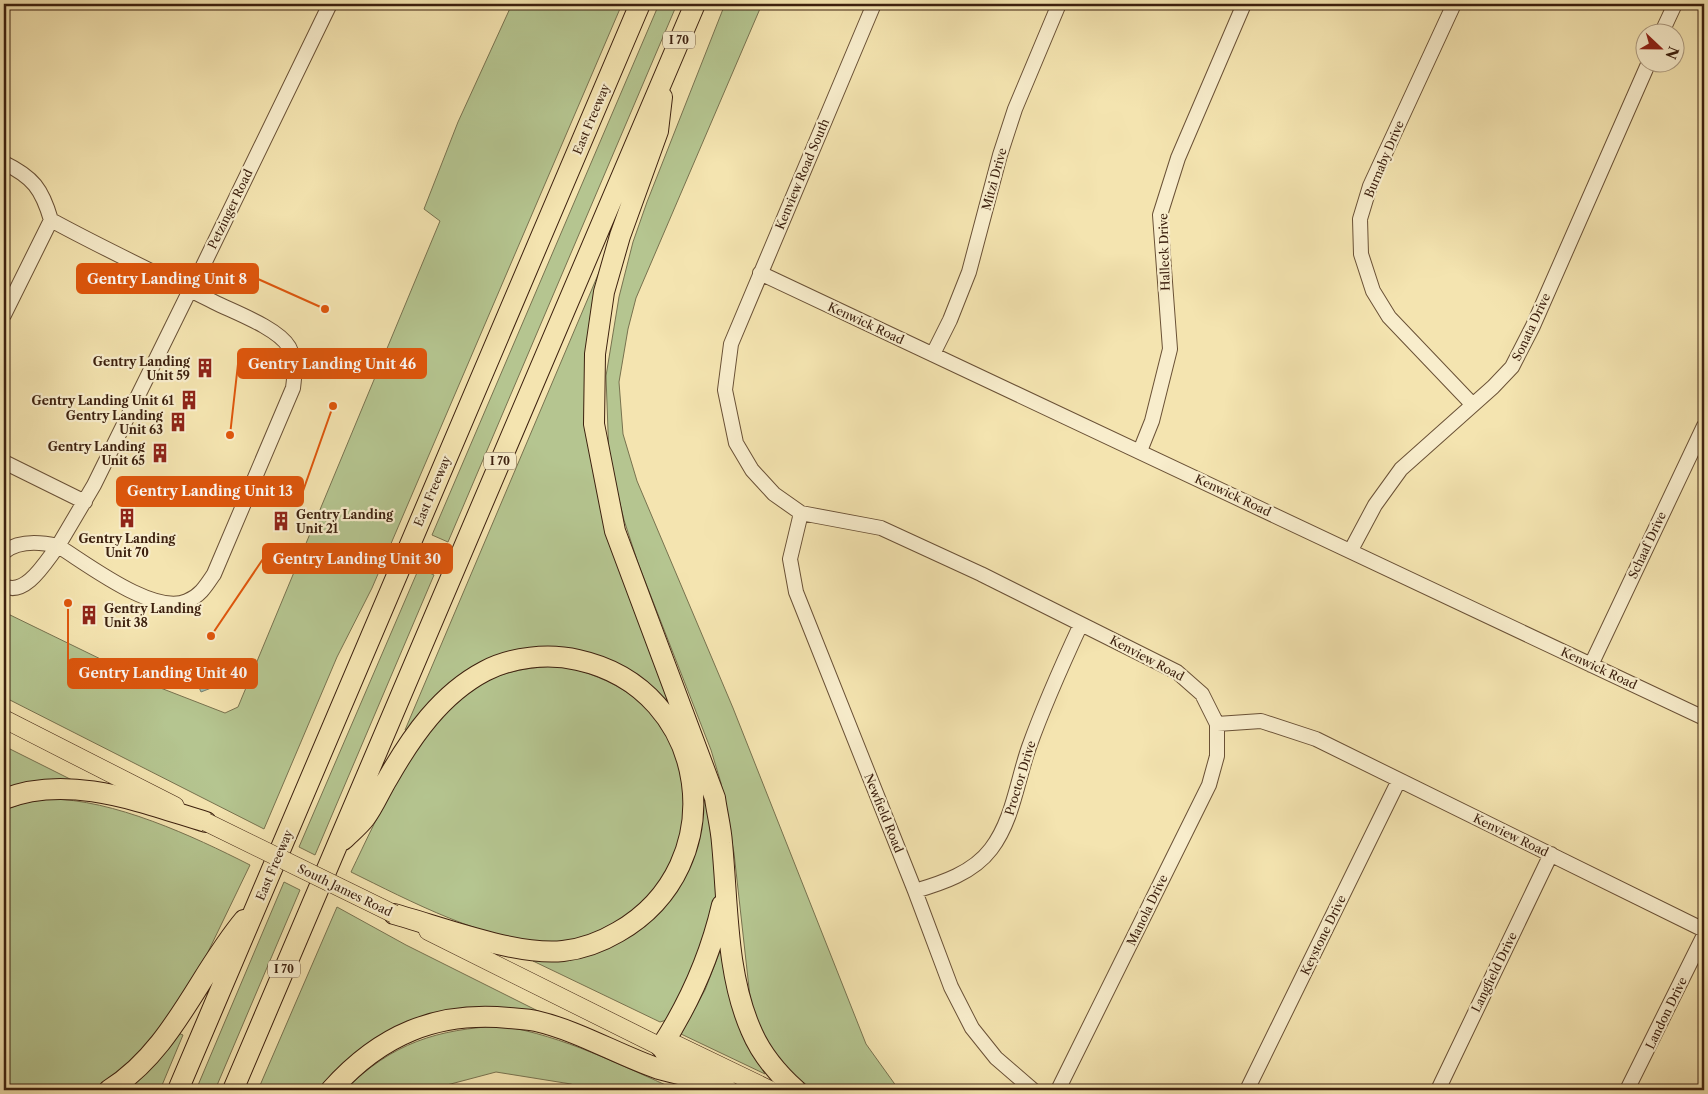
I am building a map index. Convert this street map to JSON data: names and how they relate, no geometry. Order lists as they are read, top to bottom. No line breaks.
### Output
{"streets":{"highway":["I 70","East Freeway"],"main road":["South James Road"],"street":["Burnaby Drive","Kenview Road South","Mitzi Drive","Petzinger Road","Halleck Drive","Kenwick Road","Sonata Drive","Schaaf Drive","Kenview Road","Proctor Drive","Newfield Road","Manola Drive","Keystone Drive","Langfield Drive","Landon Drive"]},"crossings":[["Burnaby Drive","Sonata Drive"],["Kenview Road South","Kenwick Road"],["Kenview Road South","Kenview Road"],["Mitzi Drive","Kenwick Road"],["Halleck Drive","Kenwick Road"],["Kenwick Road","Sonata Drive"],["Kenwick Road","Schaaf Drive"],["Kenview Road","Proctor Drive"],["Kenview Road","Newfield Road"],["Kenview Road","Manola Drive"],["Kenview Road","Keystone Drive"],["Kenview Road","Langfield Drive"],["Proctor Drive","Newfield Road"]],"places":{"other":["Gentry Landing Unit 8","Gentry Landing Unit 13","Gentry Landing Unit 46","Gentry Landing Unit 40","Gentry Landing Unit 30"],"building":["Gentry Landing Unit 59","Gentry Landing Unit 61","Gentry Landing Unit 63","Gentry Landing Unit 65","Gentry Landing Unit 70","Gentry Landing Unit 21","Gentry Landing Unit 38"]},"north":"right"}
